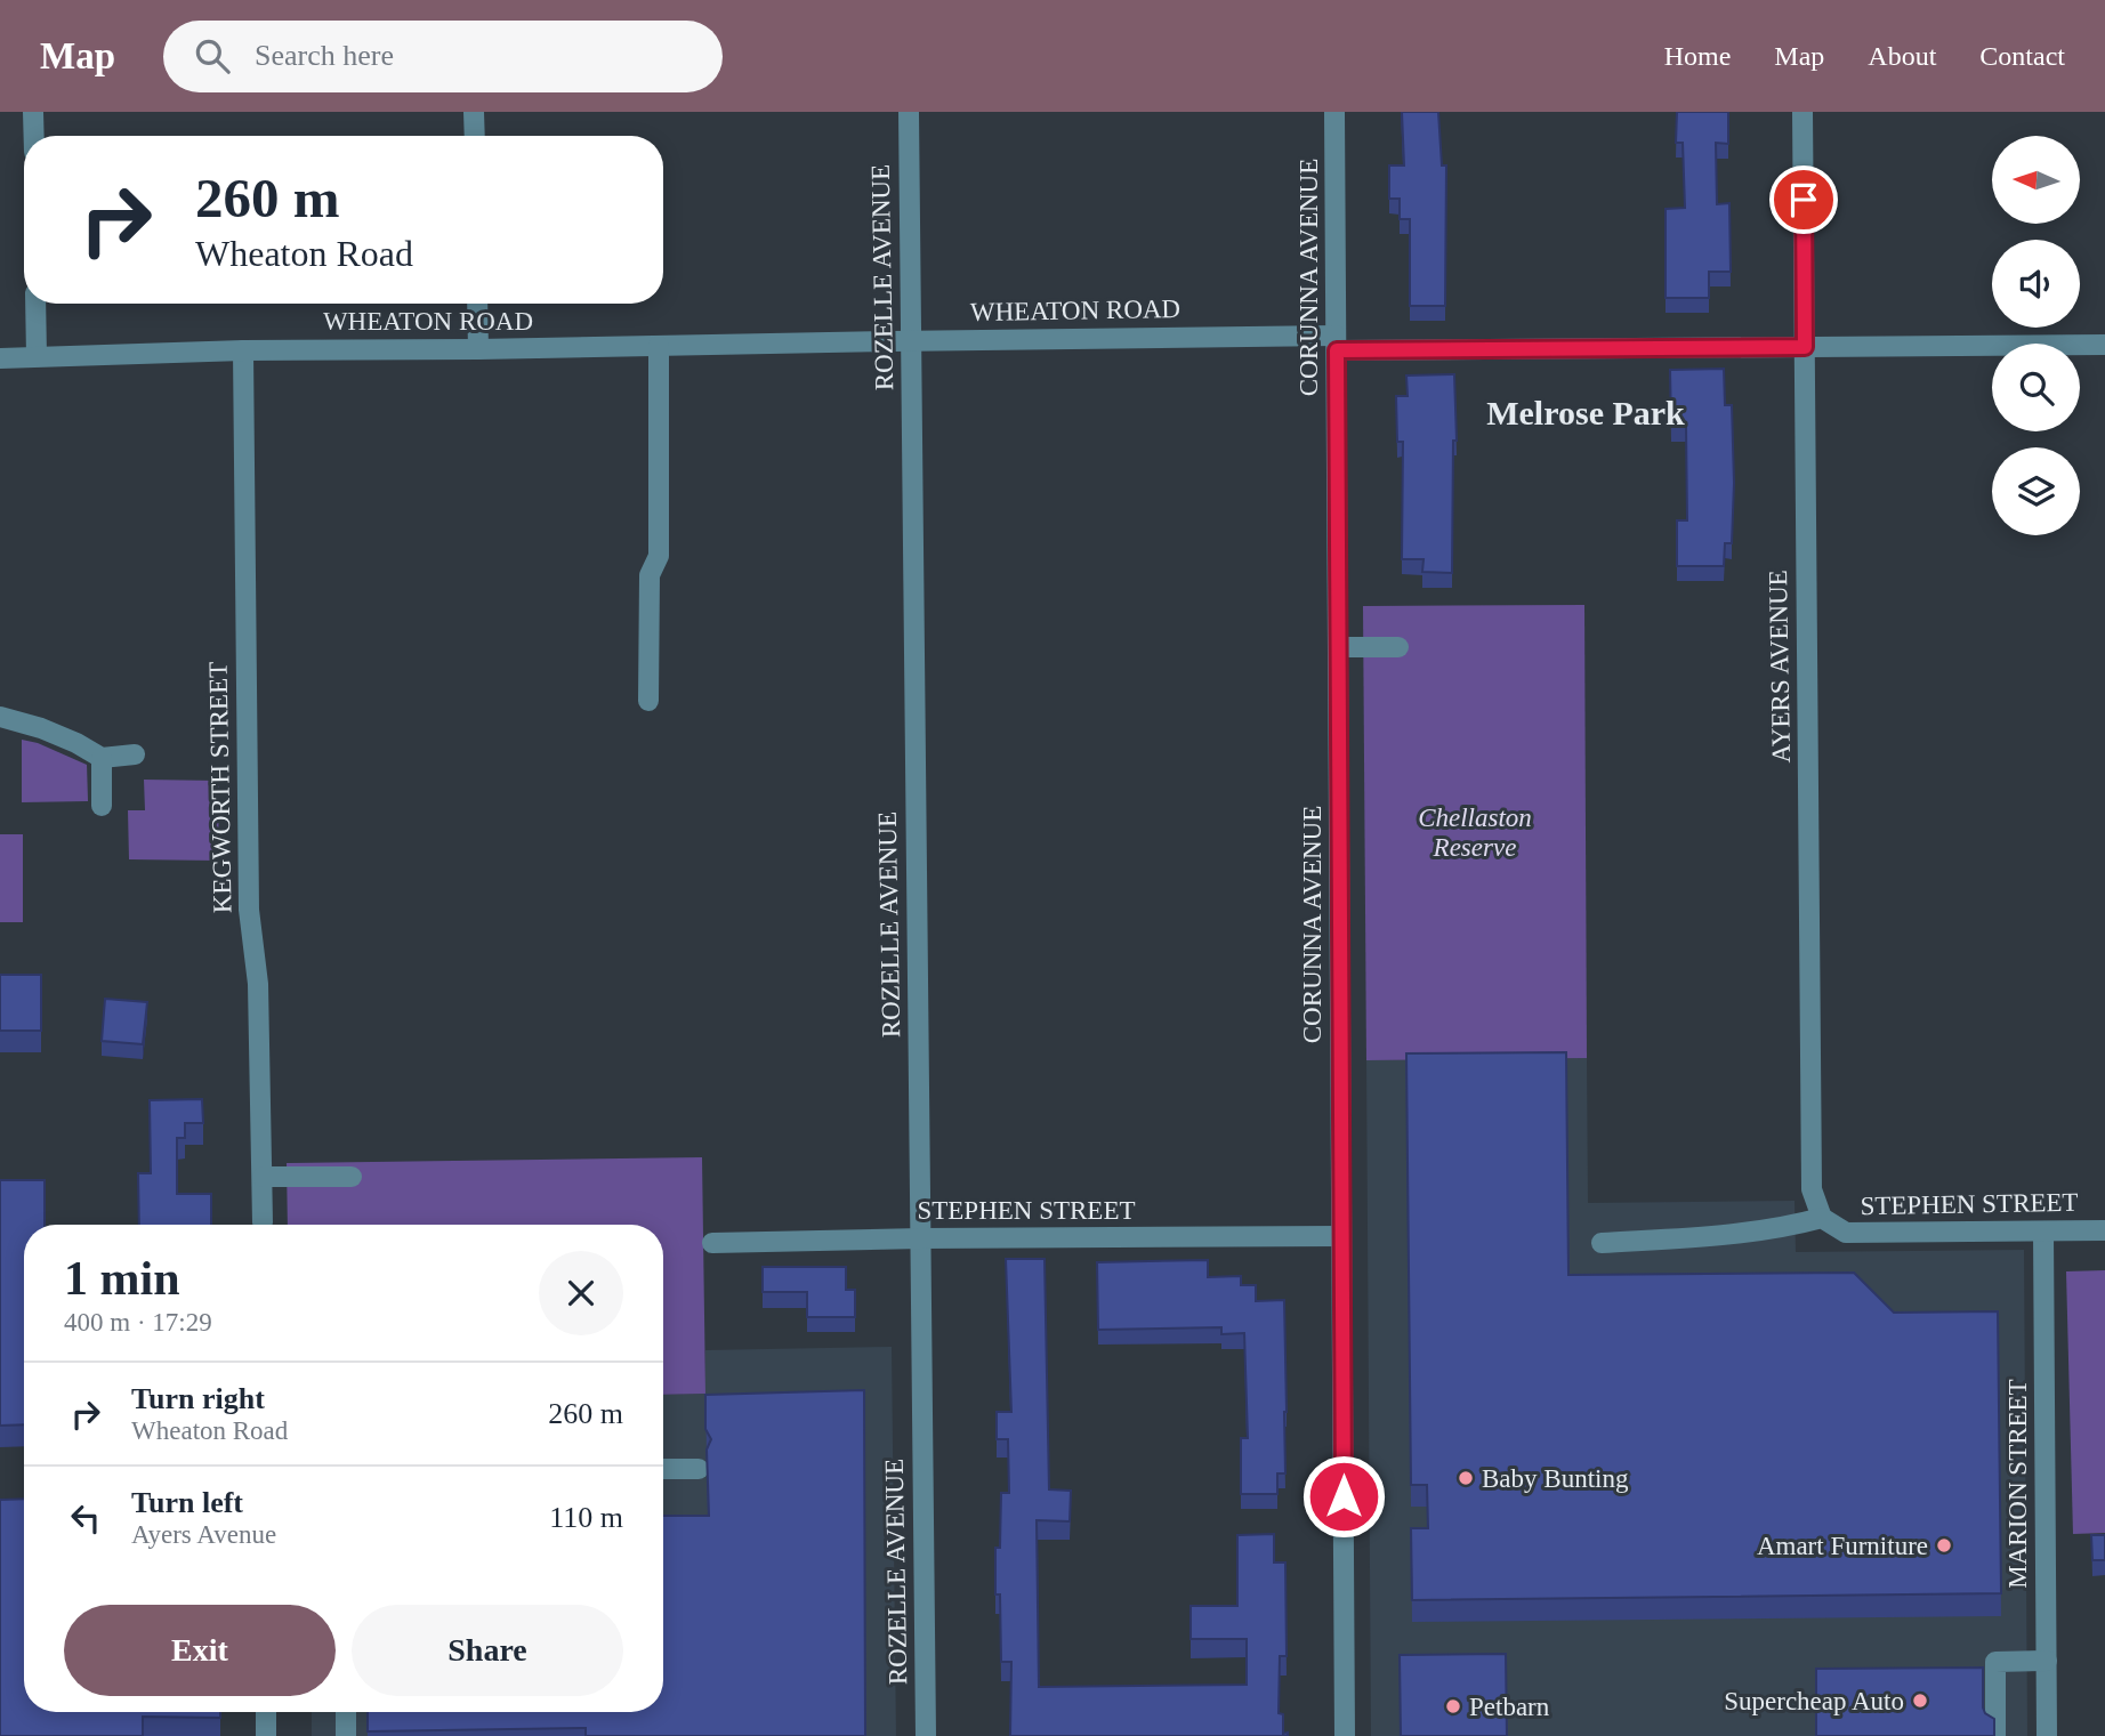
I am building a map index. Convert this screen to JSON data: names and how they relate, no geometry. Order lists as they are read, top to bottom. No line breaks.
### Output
{"streets":{"street":["ROZELLE AVENUE","CORUNNA AVENUE","WHEATON ROAD","AYERS AVENUE","KEGWORTH STREET","STEPHEN STREET","MARION STREET"]},"crossings":[["ROZELLE AVENUE","WHEATON ROAD"],["ROZELLE AVENUE","STEPHEN STREET"],["CORUNNA AVENUE","WHEATON ROAD"],["CORUNNA AVENUE","STEPHEN STREET"],["WHEATON ROAD","AYERS AVENUE"],["WHEATON ROAD","KEGWORTH STREET"],["AYERS AVENUE","STEPHEN STREET"],["STEPHEN STREET","MARION STREET"]],"districts":["Melrose Park"],"parks":["Chellaston Reserve"],"places":["Baby Bunting","Amart Furniture","Supercheap Auto","Petbarn"],"north":"left","page":{"header":"Map","search":"Search here","nav":["Home","Map","About","Contact"],"turn":["260 m","Wheaton Road"],"heading":["1 min","400 m · 17:29"],"list":[{"name":"Turn right","note":"Wheaton Road","value":"260 m"},{"name":"Turn left","note":"Ayers Avenue","value":"110 m"}],"buttons":["Exit","Share"]}}
